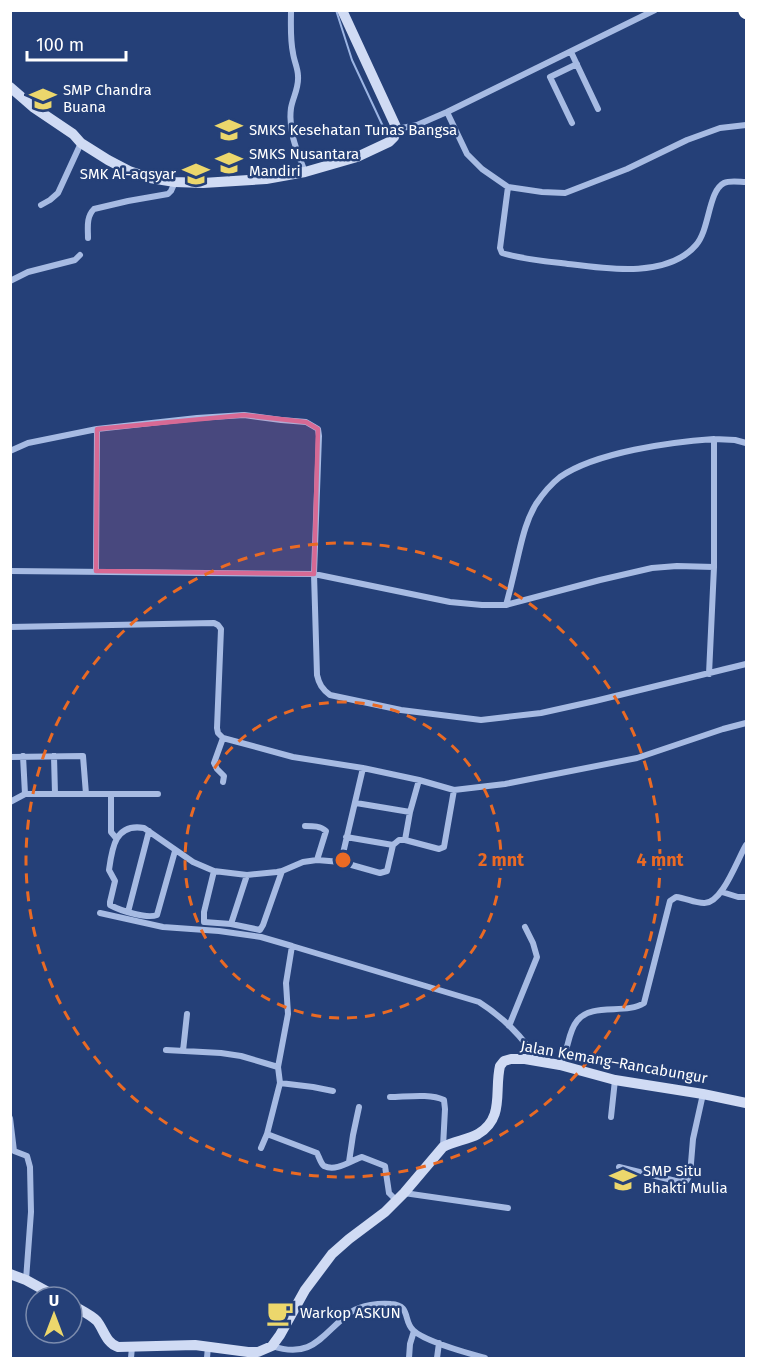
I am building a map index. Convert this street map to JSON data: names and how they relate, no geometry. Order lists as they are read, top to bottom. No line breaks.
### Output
{"streets":{"street":["Jalan Kemang–Rancabungur"]},"places":{"school or university":["SMP Chandra Buana","SMKS Kesehatan Tunas Bangsa","SMKS Nusantara Mandiri","SMK Al-aqsyar","SMP Situ Bhakti Mulia"],"cafe":["Warkop ASKUN"]},"scale_bar":"100 m","north":"top","rings":["2 mnt","4 mnt"]}
